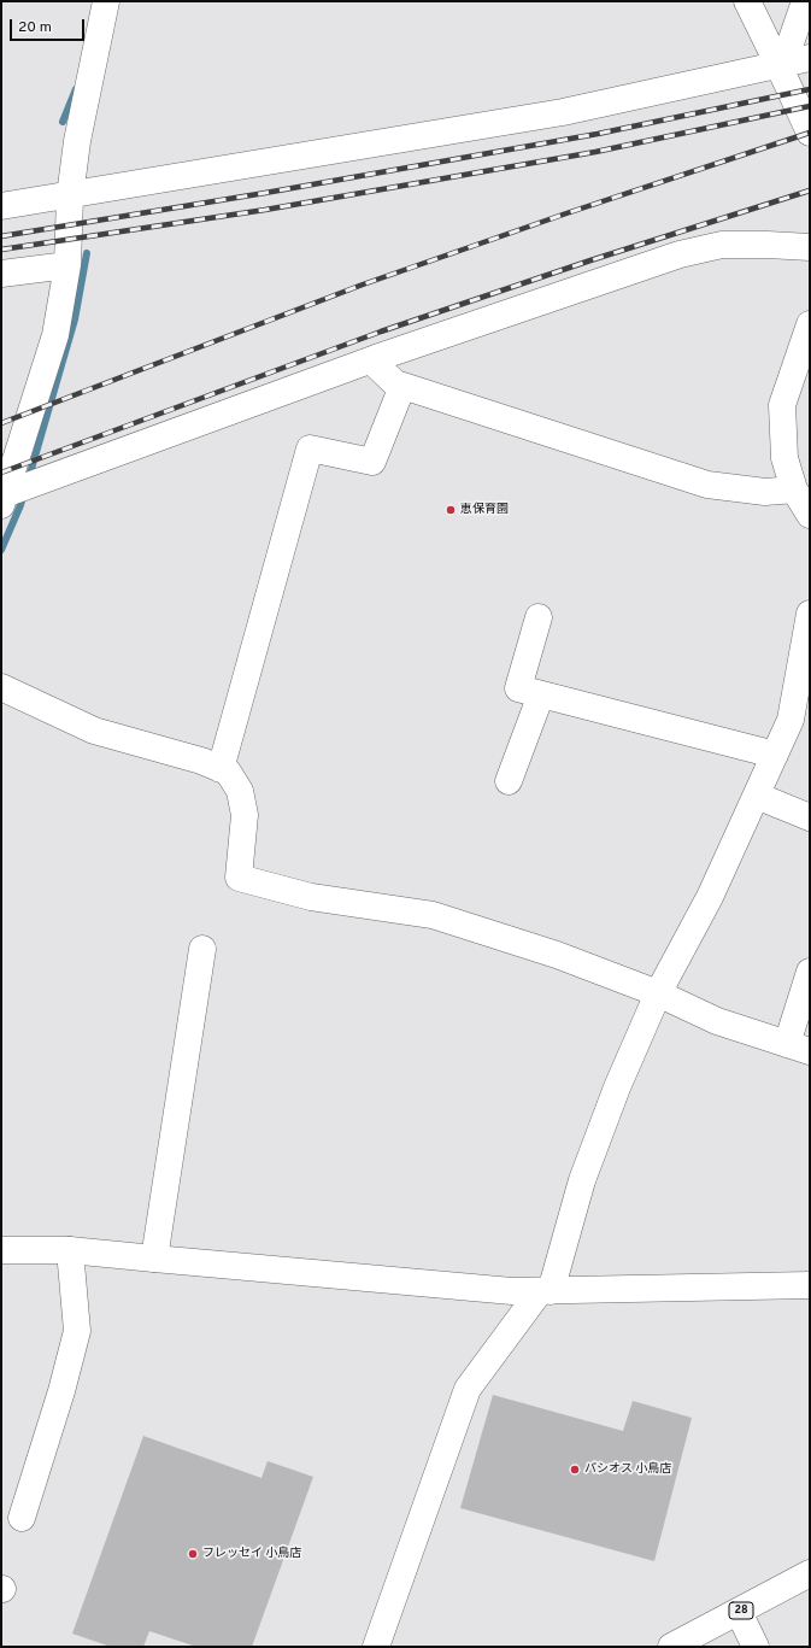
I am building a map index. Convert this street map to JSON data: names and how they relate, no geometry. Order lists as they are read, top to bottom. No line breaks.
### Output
{"streets":{"street":["28"]},"places":["恵保育園","パシオス 小鳥店","フレッセイ 小鳥店"],"scale_bar":"20 m"}
